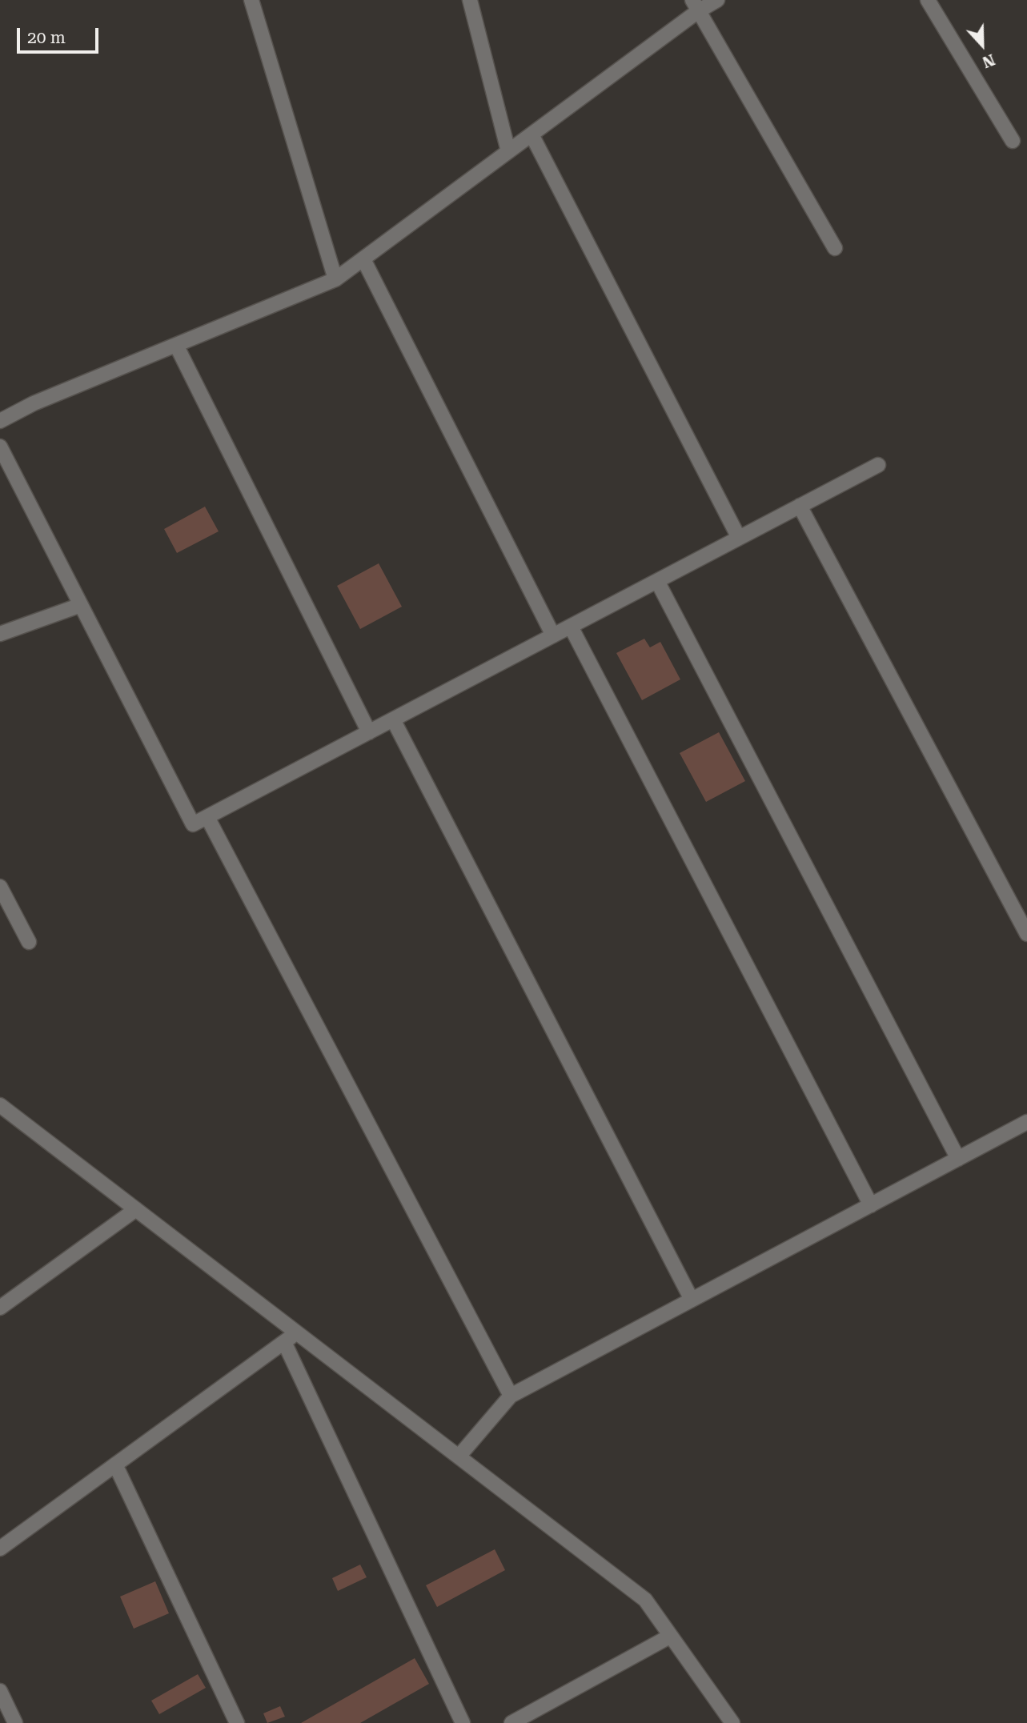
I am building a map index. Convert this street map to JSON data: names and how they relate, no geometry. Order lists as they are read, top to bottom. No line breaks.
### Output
{"scale_bar":"20 m","north":"bottom"}
